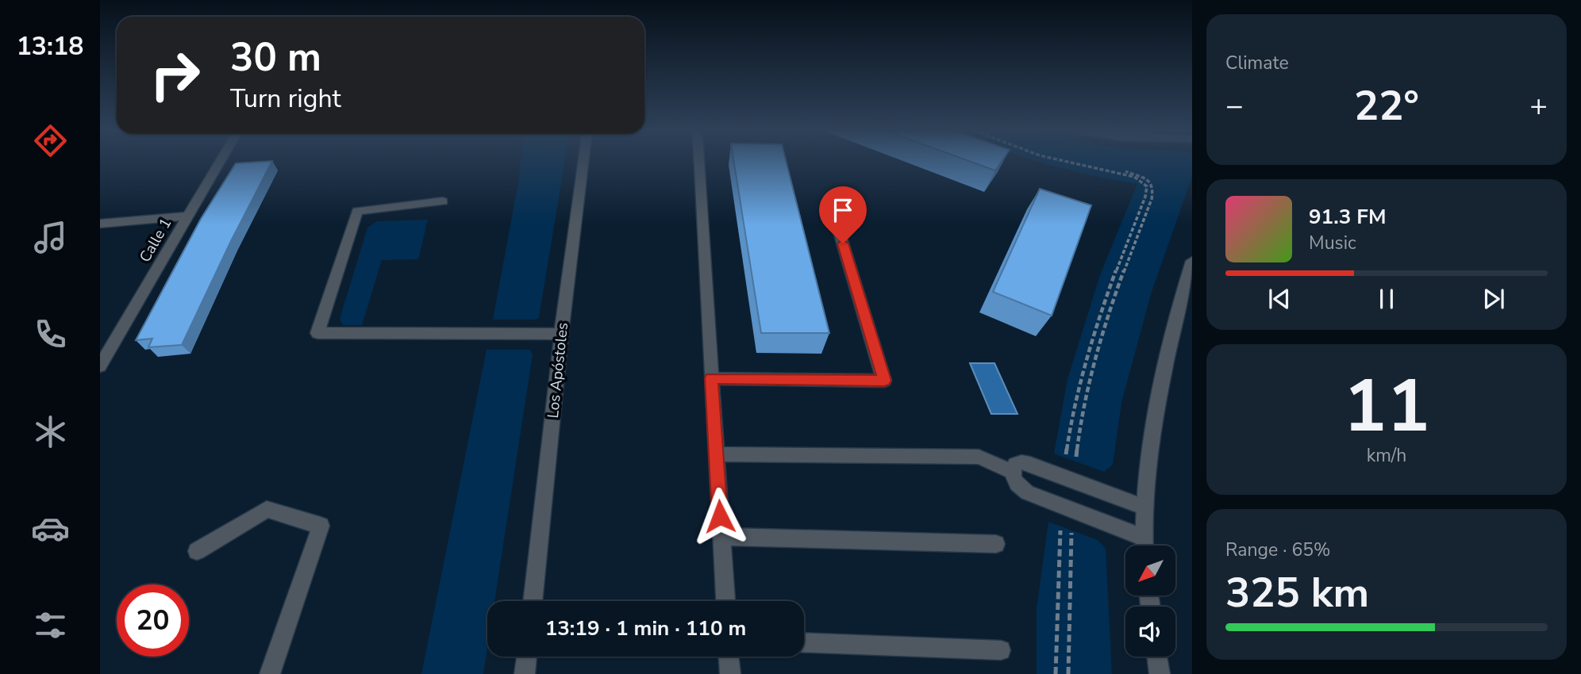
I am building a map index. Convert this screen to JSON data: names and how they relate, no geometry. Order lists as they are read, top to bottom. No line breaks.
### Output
{"streets":{"street":["Calle 1","Los Apóstoles"]},"north":"bottom left","page":{"tabs":"13:18","tile":["Climate",["11","km/h"],["Range · 65%","325 km"]],"turn":["30 m","Turn right"],"heat":["−","22°","+"],"song":["91.3 FM","Music"],"limit":"20","trip":"13:19 · 1 min · 110 m"}}
